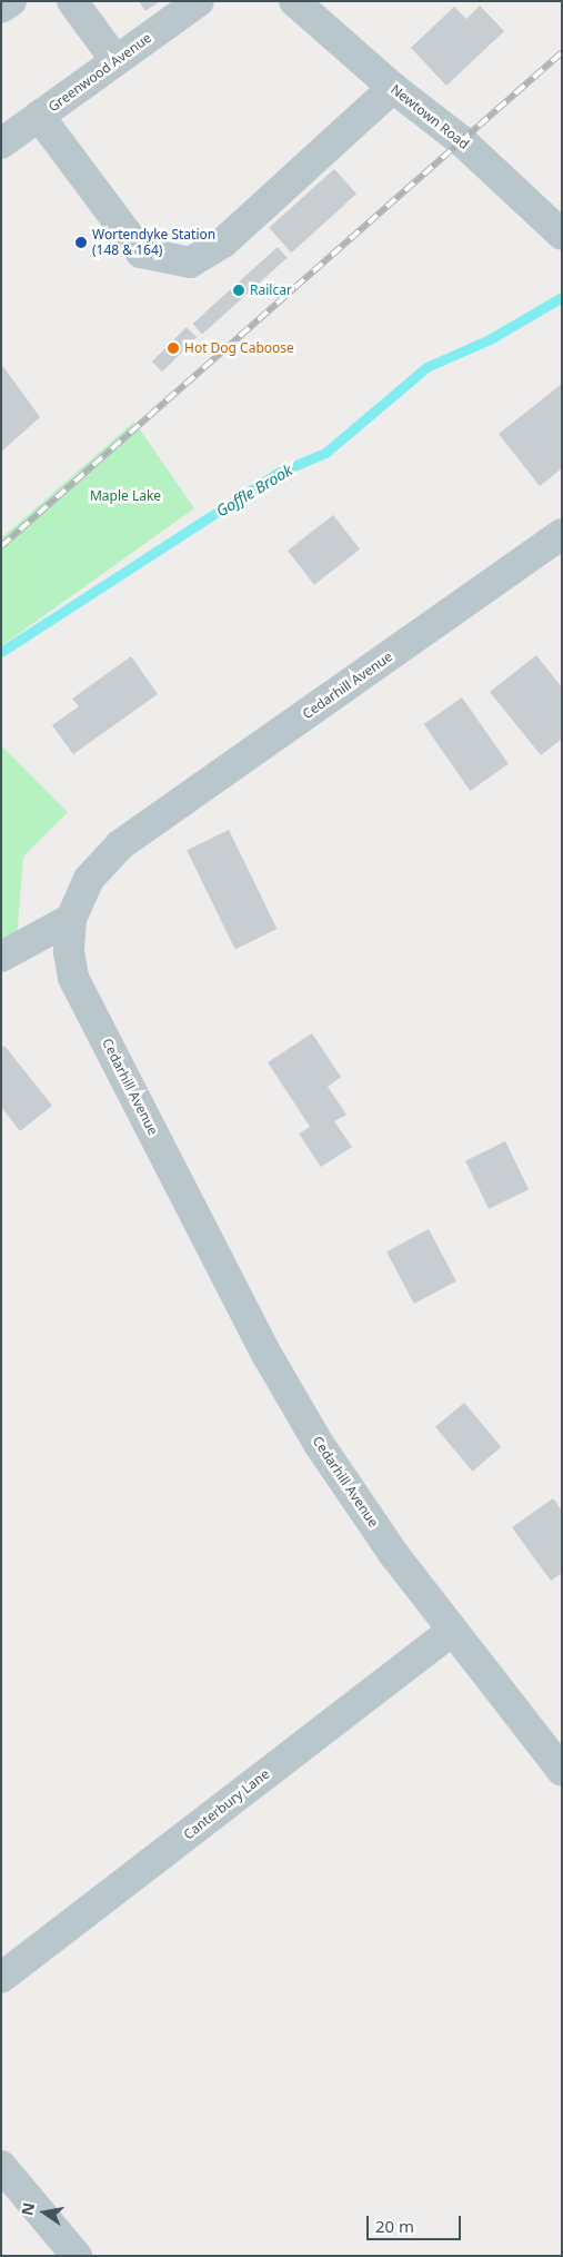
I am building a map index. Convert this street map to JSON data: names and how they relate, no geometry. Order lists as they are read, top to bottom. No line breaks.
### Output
{"streets":{"street":["Greenwood Avenue","Newtown Road","Cedarhill Avenue","Canterbury Lane"]},"crossings":[["Cedarhill Avenue","Canterbury Lane"]],"water":["Goffle Brook"],"parks":["Maple Lake"],"places":["Wortendyke Station (148 & 164)","Railcar","Hot Dog Caboose"],"scale_bar":"20 m","north":"left"}
